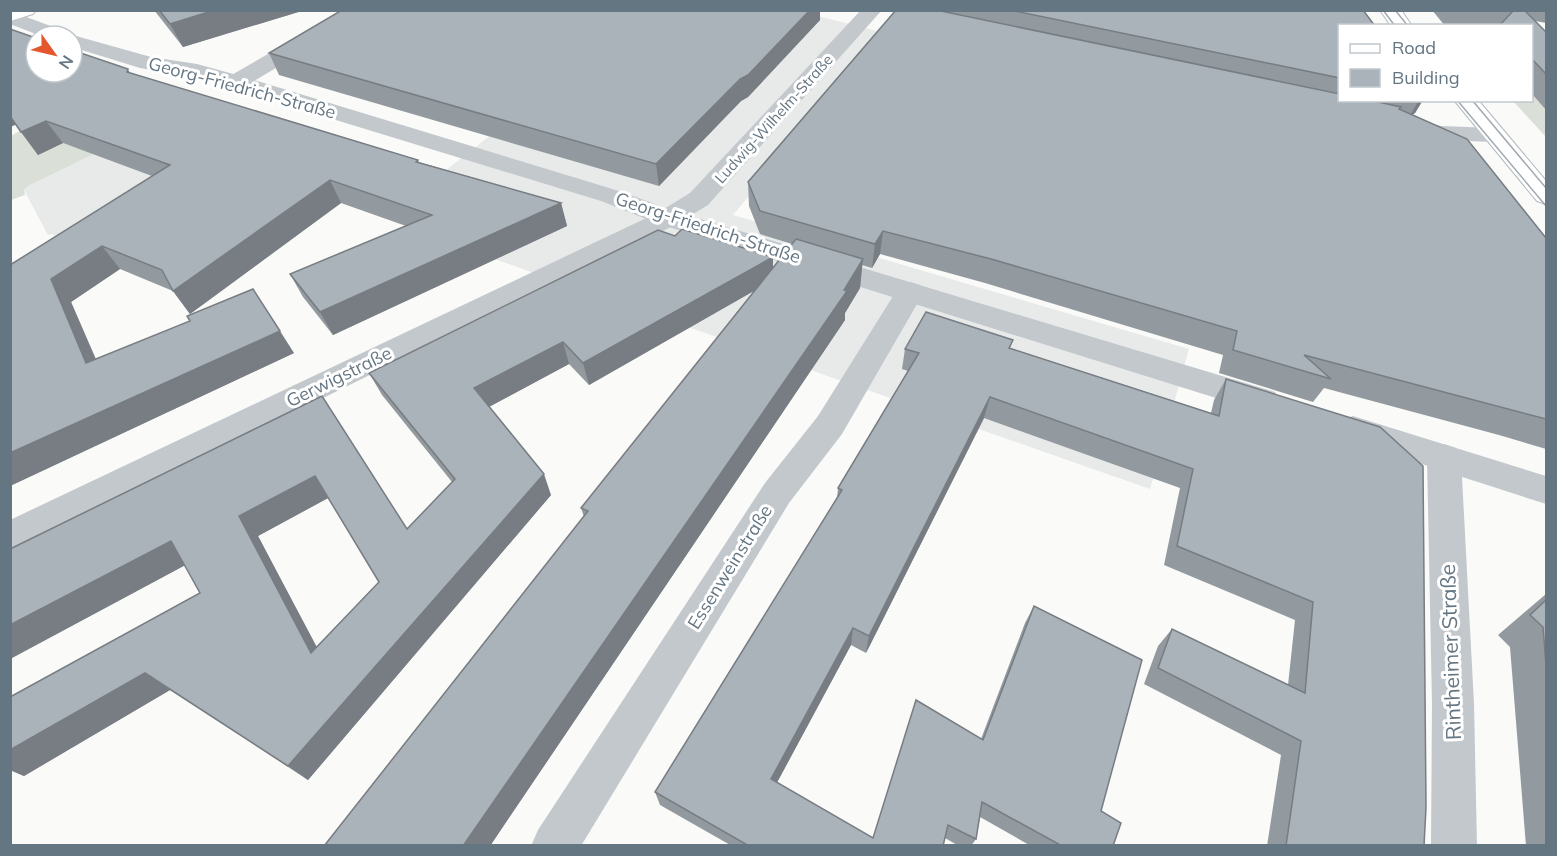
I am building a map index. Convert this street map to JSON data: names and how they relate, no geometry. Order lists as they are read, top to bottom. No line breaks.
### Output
{"streets":{"street":["Georg-Friedrich-Straße","Ludwig-Wilhelm-Straße","Gerwigstraße","Essenweinstraße","Rintheimer Straße"]},"crossings":[["Georg-Friedrich-Straße","Ludwig-Wilhelm-Straße"],["Georg-Friedrich-Straße","Gerwigstraße"],["Georg-Friedrich-Straße","Essenweinstraße"],["Ludwig-Wilhelm-Straße","Gerwigstraße"]],"legend":["Road","Building"],"north":"bottom right"}
